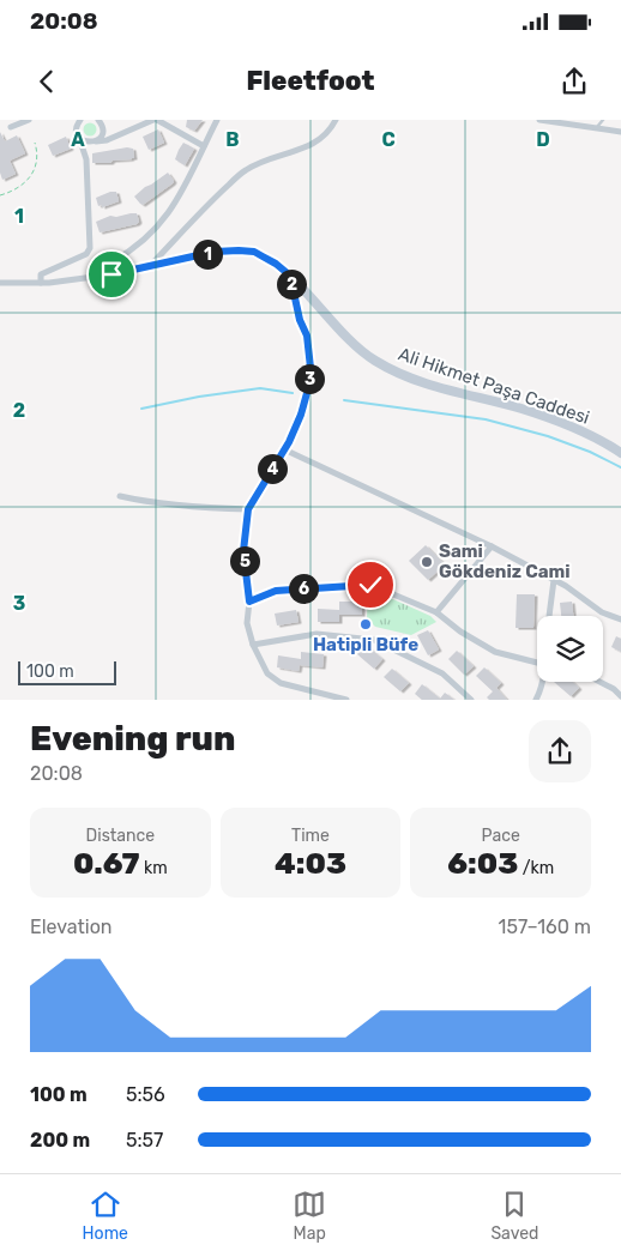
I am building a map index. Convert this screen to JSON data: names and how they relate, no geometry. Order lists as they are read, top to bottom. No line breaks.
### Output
{"streets":{"main road":["Ali Hikmet Paşa Caddesi"]},"places":["Sami Gökdeniz Cami","Hatipli Büfe"],"scale_bar":"100 m","page":{"status":"20:08","header":"Fleetfoot","pins":["1","2","3","4","5","6"],"scale":"100 m","heading":["Evening run","20:08"],"stats":[["Distance","0.67 km"],["Time","4:03"],["Pace","6:03 /km"]],"chart":["Elevation","157–160 m"],"list":[{"name":"100 m","note":"5:56"},{"name":"200 m","note":"5:57"}],"tabs":["Home","Map","Saved"]},"grid":{"columns":["A","B","C","D"],"rows":["1","2","3"]}}
